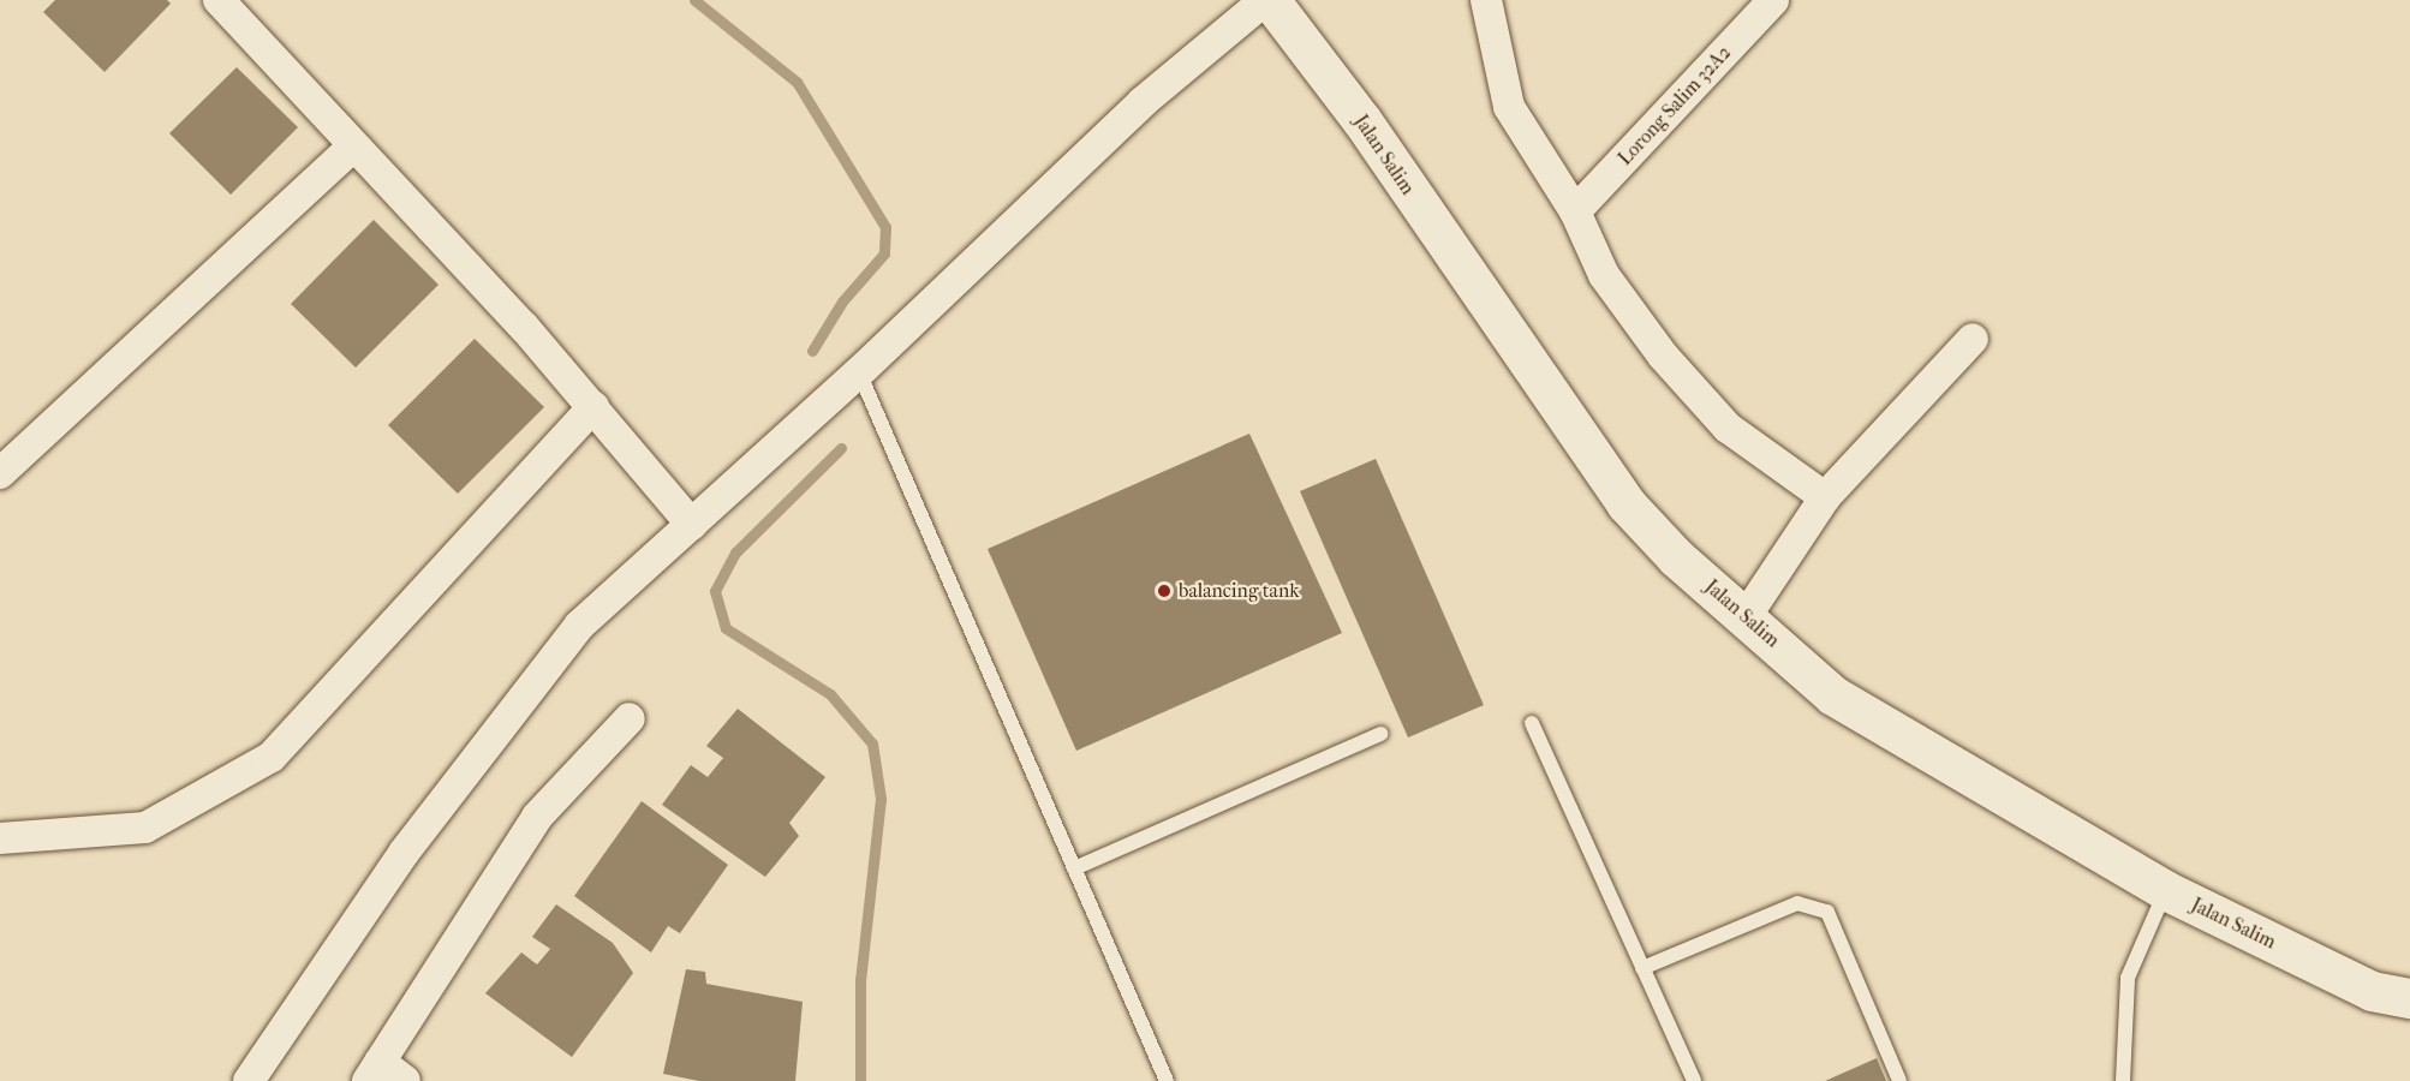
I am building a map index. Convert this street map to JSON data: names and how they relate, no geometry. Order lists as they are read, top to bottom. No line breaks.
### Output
{"streets":{"street":["Lorong Salim 32A2","Jalan Salim"]},"places":["balancing tank"]}
